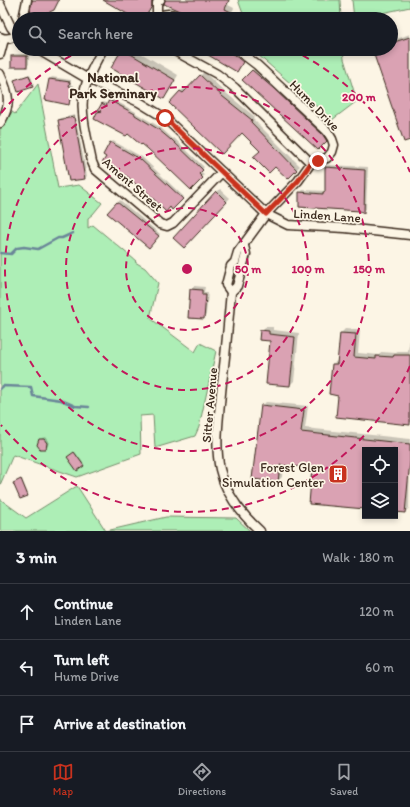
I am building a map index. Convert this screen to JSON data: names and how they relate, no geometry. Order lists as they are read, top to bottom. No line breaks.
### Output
{"streets":{"street":["Hume Drive","Ament Street","Linden Lane","Sitter Avenue"]},"crossings":[["Ament Street","Linden Lane"],["Linden Lane","Sitter Avenue"]],"districts":["National Park Seminary"],"places":{"building":["Forest Glen Simulation Center"]},"page":{"search":"Search here","heading":["3 min","Walk · 180 m"],"list":[["Continue","Linden Lane","120 m"],["Turn left","Hume Drive","60 m"],"Arrive at destination"],"nav":["Map","Directions","Saved"]},"rings":["200 m","50 m","100 m","150 m"]}
